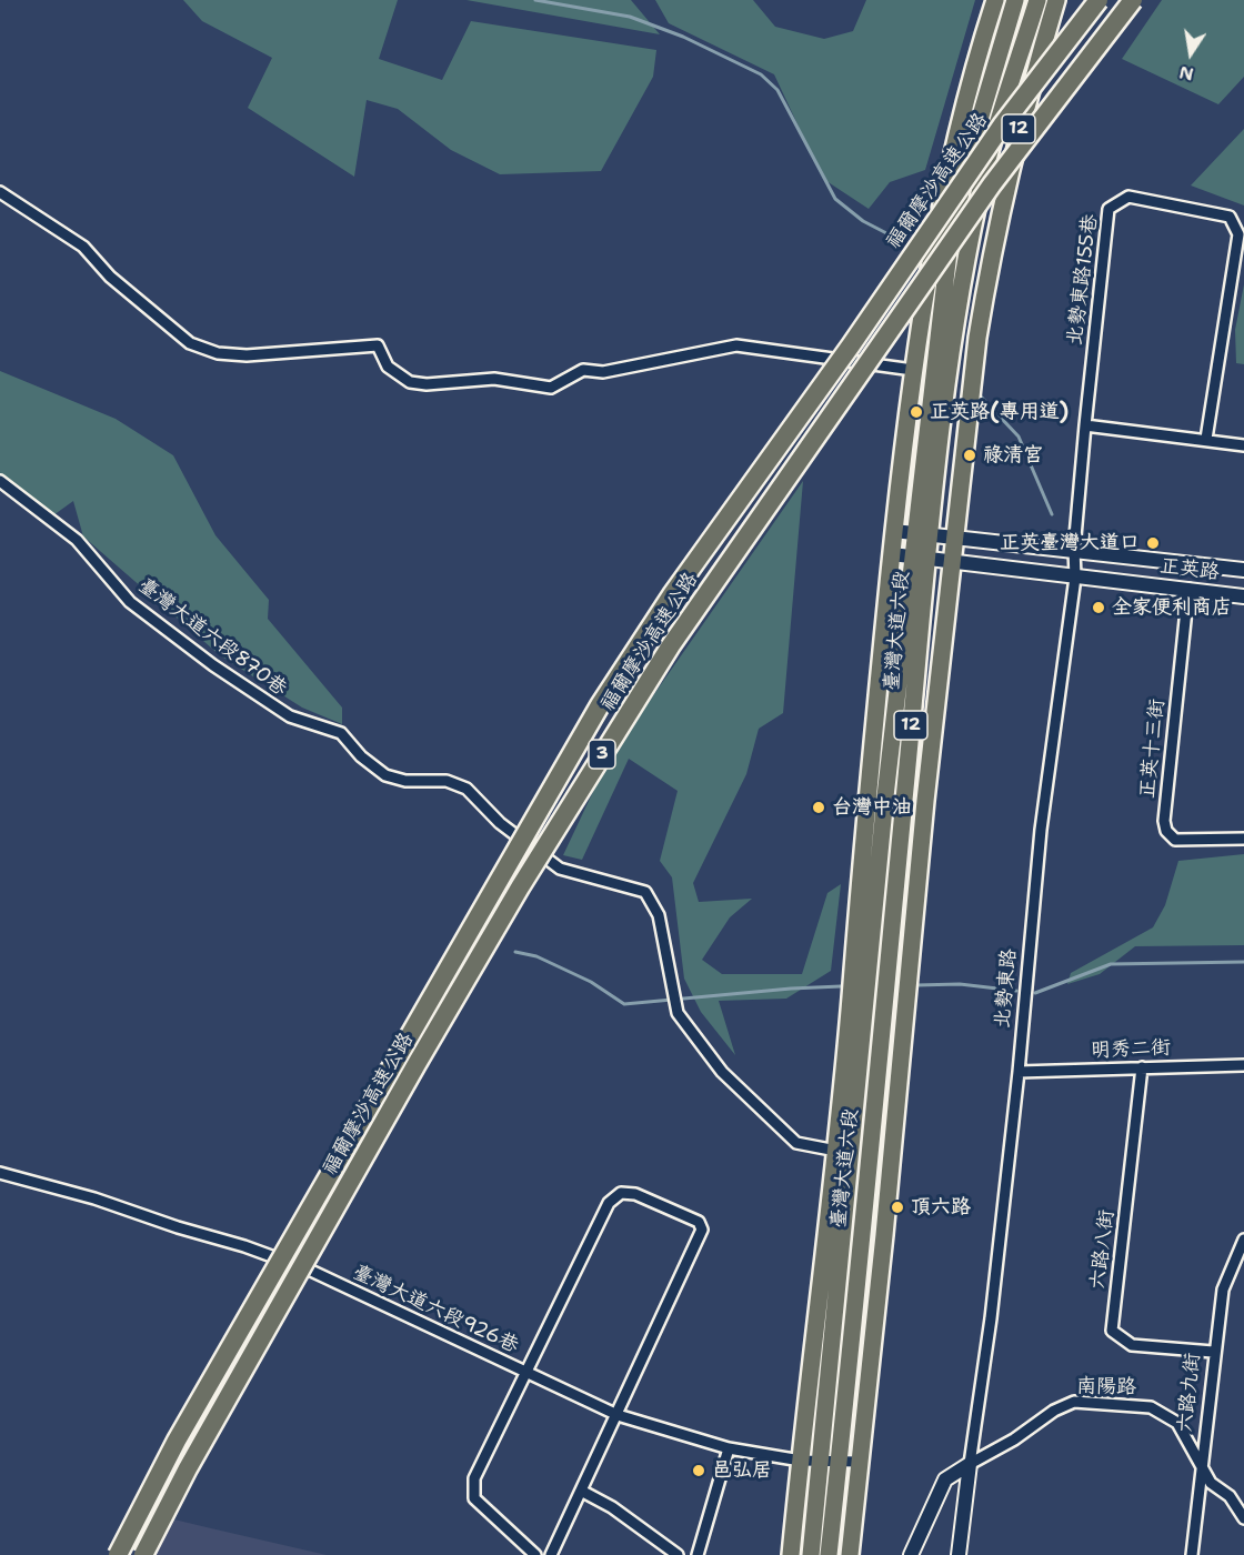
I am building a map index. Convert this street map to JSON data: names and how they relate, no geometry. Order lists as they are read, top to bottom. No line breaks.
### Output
{"streets":{"highway":["福爾摩沙高速公路","3"],"main road":["12","臺灣大道六段"],"street":["北勢東路155巷","正英路","臺灣大道六段870巷","正英十三街","北勢東路","明秀二街","六路八街","臺灣大道六段926巷","南陽路","六路九街"]},"crossings":[["12","正英路"],["12","臺灣大道六段926巷"],["北勢東路155巷","北勢東路"],["正英路","臺灣大道六段"],["正英路","正英十三街"],["正英路","北勢東路"],["臺灣大道六段","臺灣大道六段870巷"],["臺灣大道六段","臺灣大道六段926巷"],["北勢東路","明秀二街"],["北勢東路","南陽路"],["明秀二街","六路八街"],["六路八街","六路九街"],["南陽路","六路九街"]],"places":["正英路(專用道)","祿清宮","正英臺灣大道口","全家便利商店","台灣中油","頂六路","邑弘居"],"north":"bottom"}
